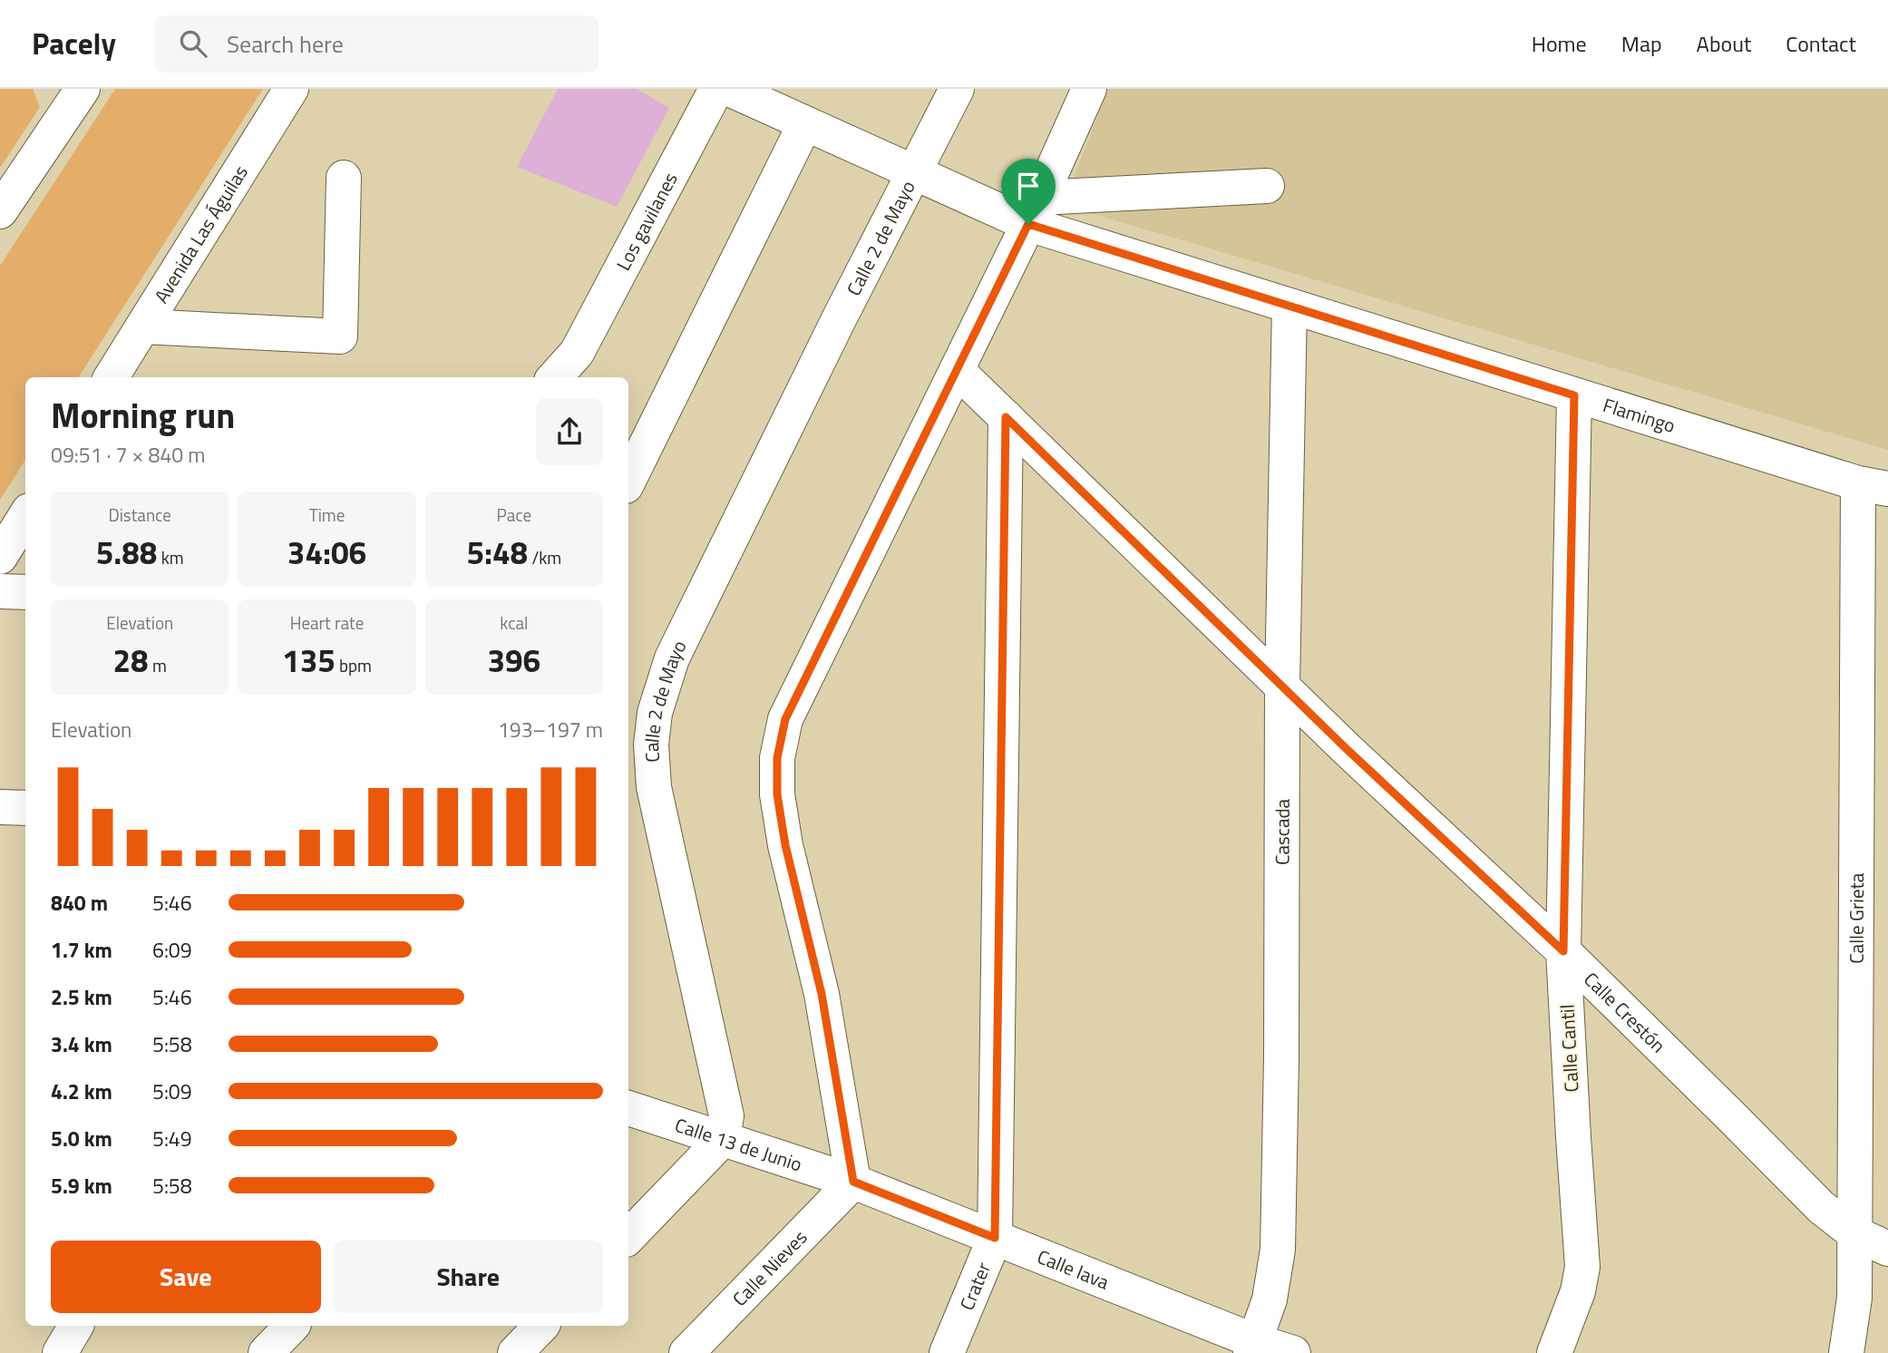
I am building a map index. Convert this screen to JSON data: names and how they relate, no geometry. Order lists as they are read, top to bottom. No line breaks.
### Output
{"streets":{"street":["Los gavilanes","Avenida Las Águilas","Calle 2 de Mayo","Flamingo","Cascada","Calle Grieta","Calle Crestón","Calle Cantil","Calle 13 de Junio","Calle Nieves","Calle lava","Crater"]},"crossings":[["Calle 2 de Mayo","Flamingo"],["Calle 2 de Mayo","Calle 13 de Junio"],["Flamingo","Cascada"],["Flamingo","Calle Grieta"],["Flamingo","Calle Cantil"],["Cascada","Calle Crestón"],["Cascada","Calle lava"],["Calle Grieta","Calle Crestón"],["Calle Crestón","Calle Cantil"],["Calle Crestón","Crater"],["Calle 13 de Junio","Calle Nieves"],["Calle 13 de Junio","Calle lava"],["Calle Nieves","Calle lava"],["Calle lava","Crater"]],"page":{"header":"Pacely","search":"Search here","nav":["Home","Map","About","Contact"],"heading":["Morning run","09:51 · 7 × 840 m"],"stats":[["Distance","5.88 km"],["Time","34:06"],["Pace","5:48 /km"],["Elevation","28 m"],["Heart rate","135 bpm"],["kcal","396"]],"chart":["Elevation","193–197 m"],"list":[{"name":"840 m","note":"5:46"},{"name":"1.7 km","note":"6:09"},{"name":"2.5 km","note":"5:46"},{"name":"3.4 km","note":"5:58"},{"name":"4.2 km","note":"5:09"},{"name":"5.0 km","note":"5:49"},{"name":"5.9 km","note":"5:58"}],"buttons":["Save","Share"]}}
